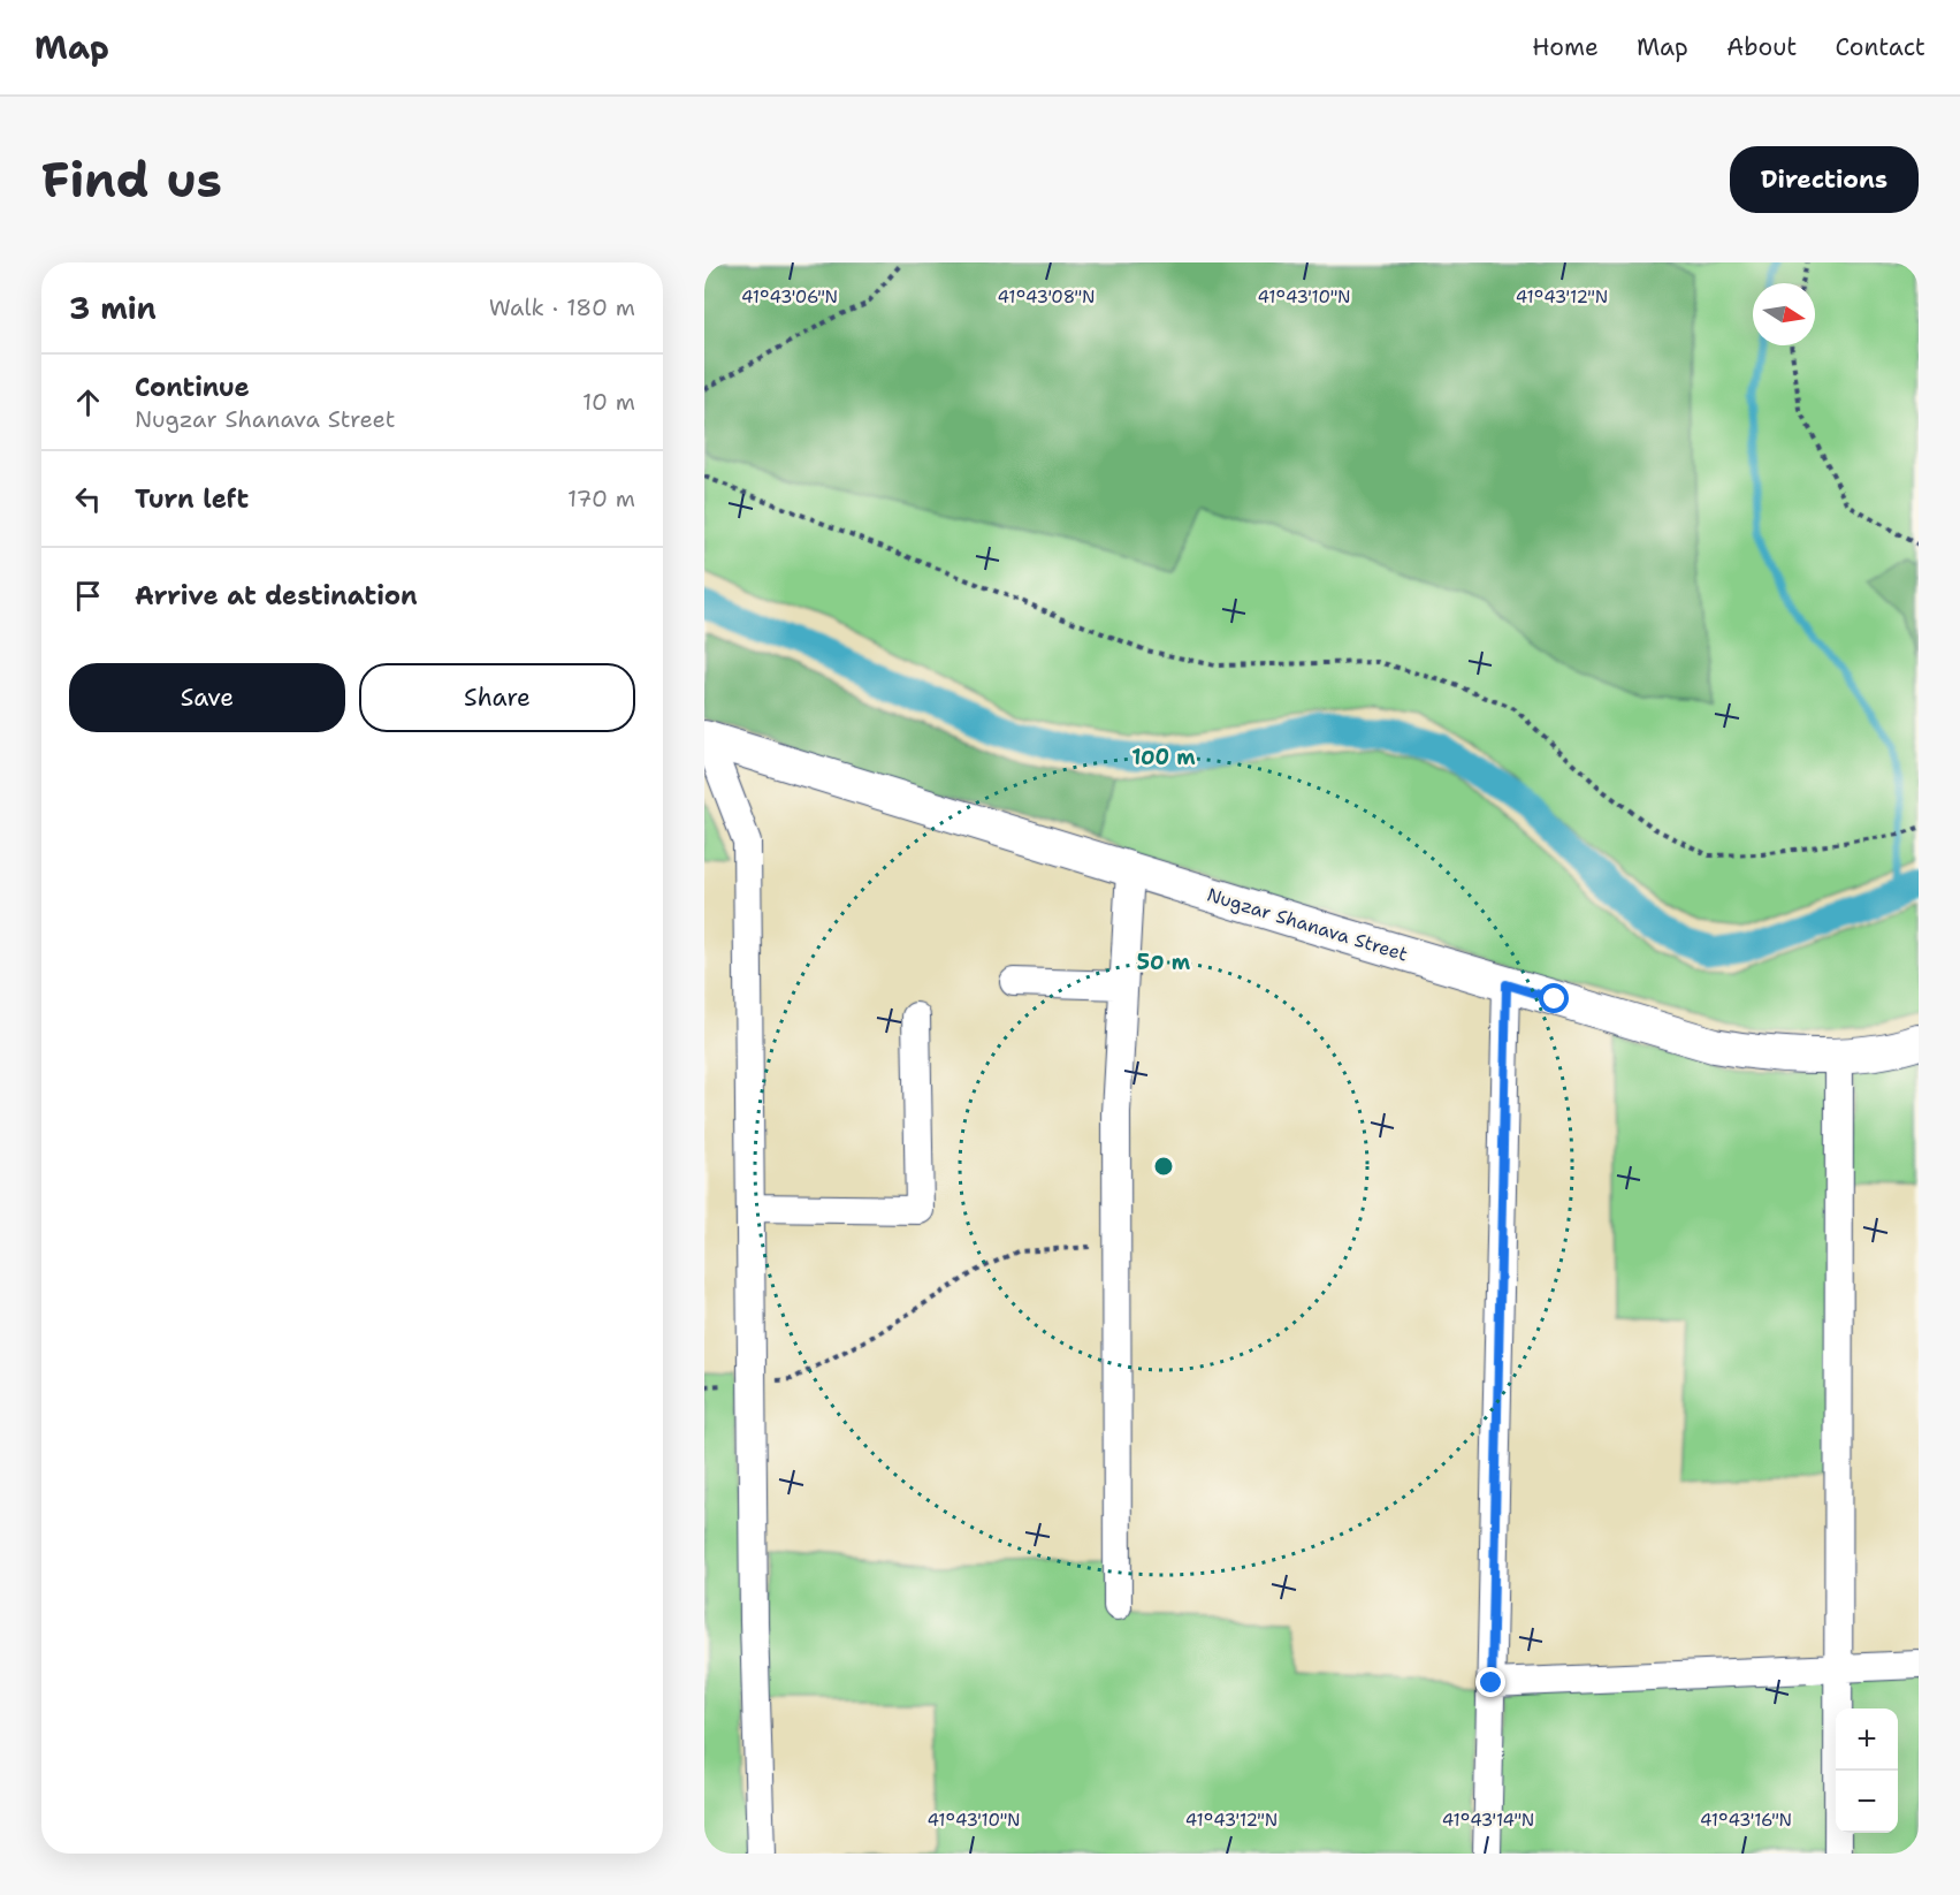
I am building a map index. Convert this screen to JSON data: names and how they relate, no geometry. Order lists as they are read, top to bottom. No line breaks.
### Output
{"streets":{"main road":["Nugzar Shanava Street"]},"north":"right","page":{"header":"Map","nav":["Home","Map","About","Contact"],"buttons":["Directions",["Save","Share"]],"title":"Find us","heading":["3 min","Walk · 180 m"],"list":[["Continue","Nugzar Shanava Street","10 m"],["Turn left","170 m"],"Arrive at destination"],"map_buttons":["+","−"]},"coordinates":["41°43'06\"N","41°43'08\"N","41°43'10\"N","41°43'12\"N","41°43'14\"N","41°43'16\"N"],"rings":["100 m","50 m"]}
